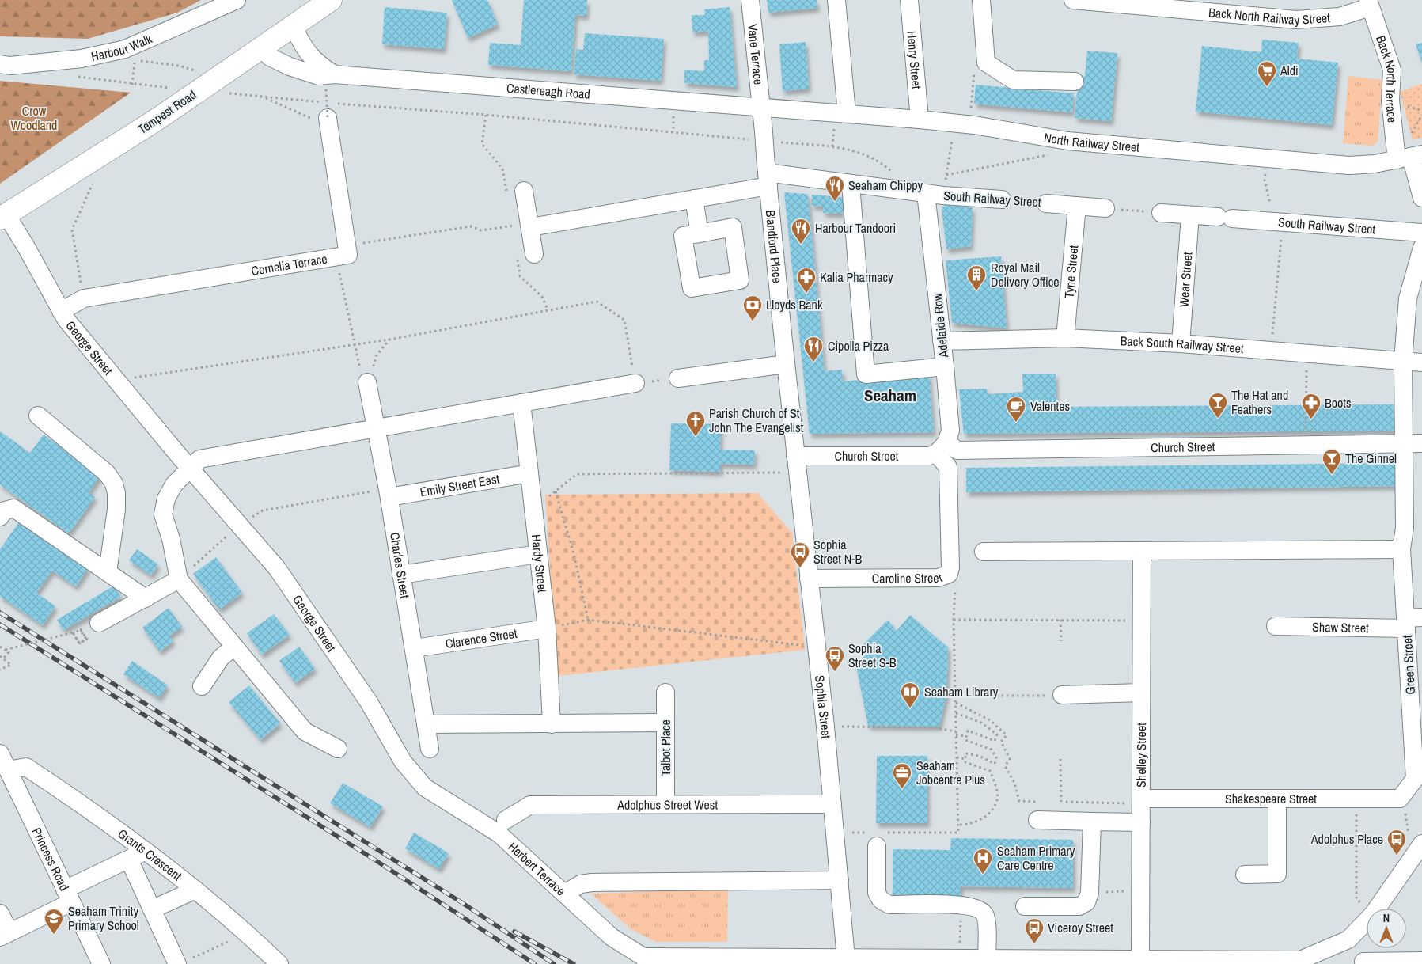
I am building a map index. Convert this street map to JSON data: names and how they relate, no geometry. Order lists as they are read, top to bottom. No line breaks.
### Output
{"streets":{"main road":["Tempest Road"],"street":["Back North Railway Street","Harbour Walk","Vane Terrace","Henry Street","Back North Terrace","Castlereagh Road","North Railway Street","South Railway Street","Blandford Place","Cornelia Terrace","Tyne Street","Wear Street","Adelaide Row","Back South Railway Street","George Street","Church Street","Emily Street East","Hardy Street","Charles Street","Caroline Street","Shaw Street","Clarence Street","Green Street","Sophia Street","Talbot Place","Shelley Street","Shakespeare Street","Adolphus Street West","Grants Crescent","Princess Road","Herbert Terrace"]},"crossings":[["Back North Railway Street","Back North Terrace"],["Vane Terrace","Castlereagh Road"],["Vane Terrace","North Railway Street"],["Vane Terrace","South Railway Street"],["Vane Terrace","Blandford Place"],["Henry Street","North Railway Street"],["Back North Terrace","North Railway Street"],["Castlereagh Road","Tempest Road"],["Castlereagh Road","North Railway Street"],["Tempest Road","George Street"],["South Railway Street","Blandford Place"],["South Railway Street","Tyne Street"],["South Railway Street","Wear Street"],["South Railway Street","Adelaide Row"],["Blandford Place","Church Street"],["Blandford Place","Sophia Street"],["Cornelia Terrace","George Street"],["Tyne Street","Back South Railway Street"],["Wear Street","Back South Railway Street"],["Adelaide Row","Back South Railway Street"],["Adelaide Row","Church Street"],["Adelaide Row","Caroline Street"],["Back South Railway Street","Green Street"],["George Street","Herbert Terrace"],["Church Street","Caroline Street"],["Church Street","Green Street"],["Church Street","Sophia Street"],["Emily Street East","Hardy Street"],["Emily Street East","Charles Street"],["Hardy Street","Clarence Street"],["Charles Street","Clarence Street"],["Caroline Street","Sophia Street"],["Shaw Street","Green Street"],["Green Street","Shakespeare Street"],["Sophia Street","Adolphus Street West"],["Talbot Place","Adolphus Street West"],["Shelley Street","Shakespeare Street"],["Grants Crescent","Princess Road"]],"districts":["Seaham"],"parks":["Crow Woodland"],"places":{"supermarket":["Aldi"],"restaurant":["Seaham Chippy","Harbour Tandoori","Cipolla Pizza"],"building":["Royal Mail Delivery Office"],"pharmacy":["Kalia Pharmacy","Boots"],"bank":["Lloyds Bank"],"bar":["The Hat and Feathers","The Ginnel"],"cafe":["Valentes"],"church":["Parish Church of St John The Evangelist"],"bus stop":["Sophia Street N-B","Sophia Street S-B","Adolphus Place","Viceroy Street"],"library":["Seaham Library"],"office":["Seaham Jobcentre Plus"],"hospital":["Seaham Primary Care Centre"],"school or university":["Seaham Trinity Primary School"]},"north":"top"}
